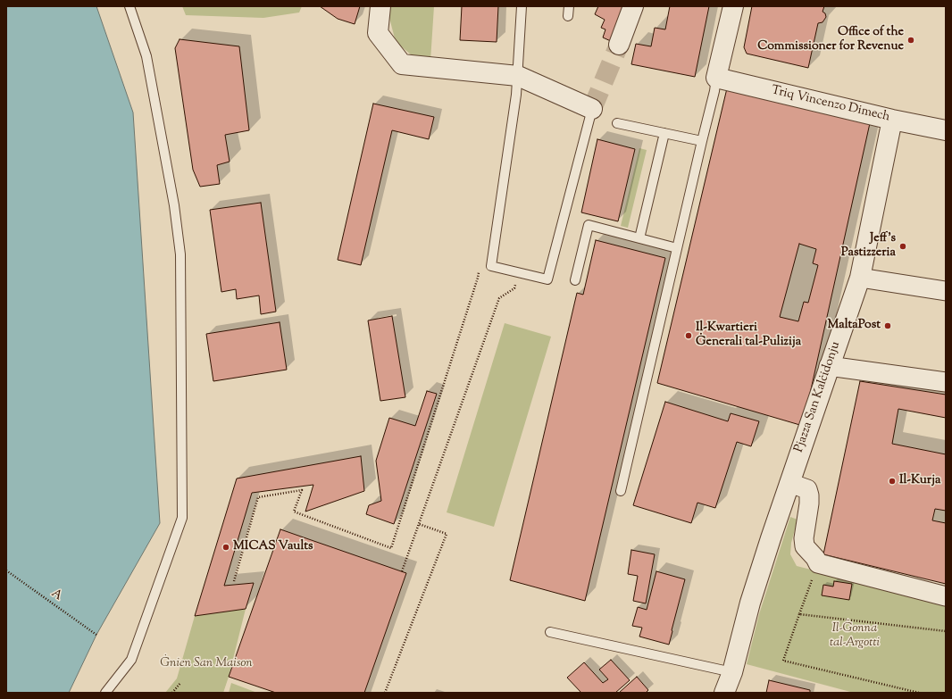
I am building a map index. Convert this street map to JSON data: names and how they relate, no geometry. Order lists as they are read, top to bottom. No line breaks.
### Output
{"streets":{"street":["Triq Vincenzo Dimech","Pjazza San Kalċidonju"],"path":["A"]},"crossings":[["Triq Vincenzo Dimech","Pjazza San Kalċidonju"]],"parks":["Il-Ġonna tal-Argotti","Ġnien San Maison"],"places":["Office of the Commissioner for Revenue","Jeff's Pastizzeria","MaltaPost","Il-Kwartieri Ġenerali tal-Pulizija","Il-Kurja","MICAS Vaults"]}
